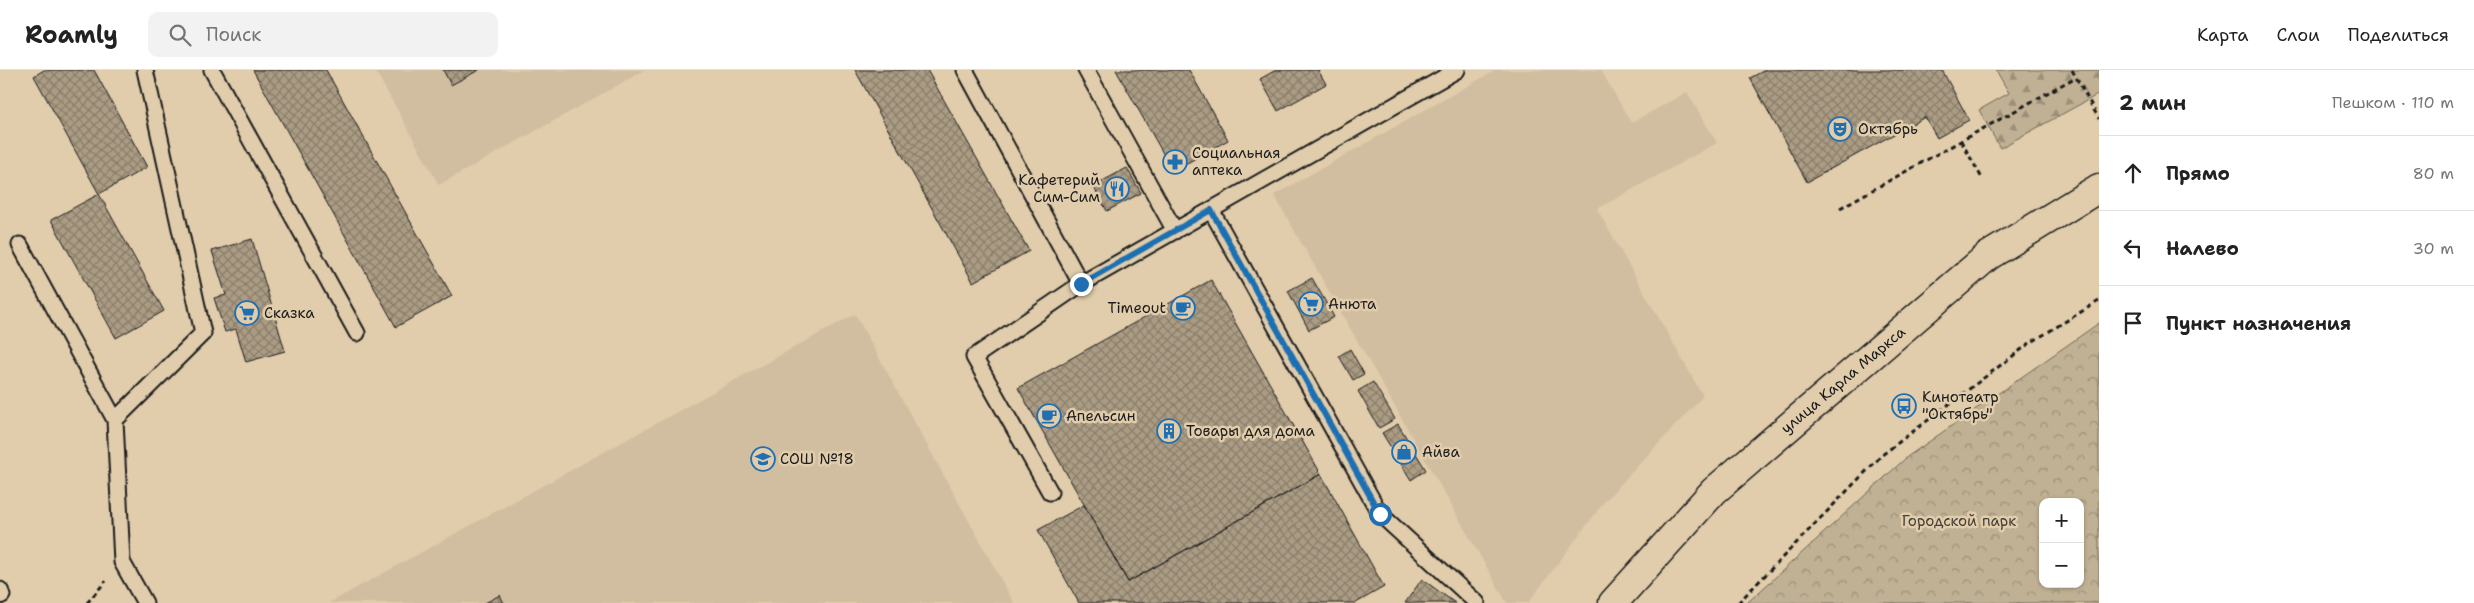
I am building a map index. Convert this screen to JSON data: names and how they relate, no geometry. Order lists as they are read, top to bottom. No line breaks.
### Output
{"streets":{"street":["улица Карла Маркса"]},"parks":["Городской парк"],"places":{"theatre":["Октябрь"],"pharmacy":["Социальная аптека"],"restaurant":["Кафетерий Сим-Сим"],"supermarket":["Анюта","Сказка"],"cafe":["Timeout","Апельсин"],"bus stop":["Кинотеатр \"Октябрь\""],"building":["Товары для дома"],"shop":["Айва"],"school or university":["СОШ №18"]},"page":{"header":"Roamly","search":"Поиск","nav":["Карта","Слои","Поделиться"],"heading":["2 мин","Пешком · 110 m"],"list":[["Прямо","80 m"],["Налево","30 m"],"Пункт назначения"],"map_buttons":["+","−"]}}
